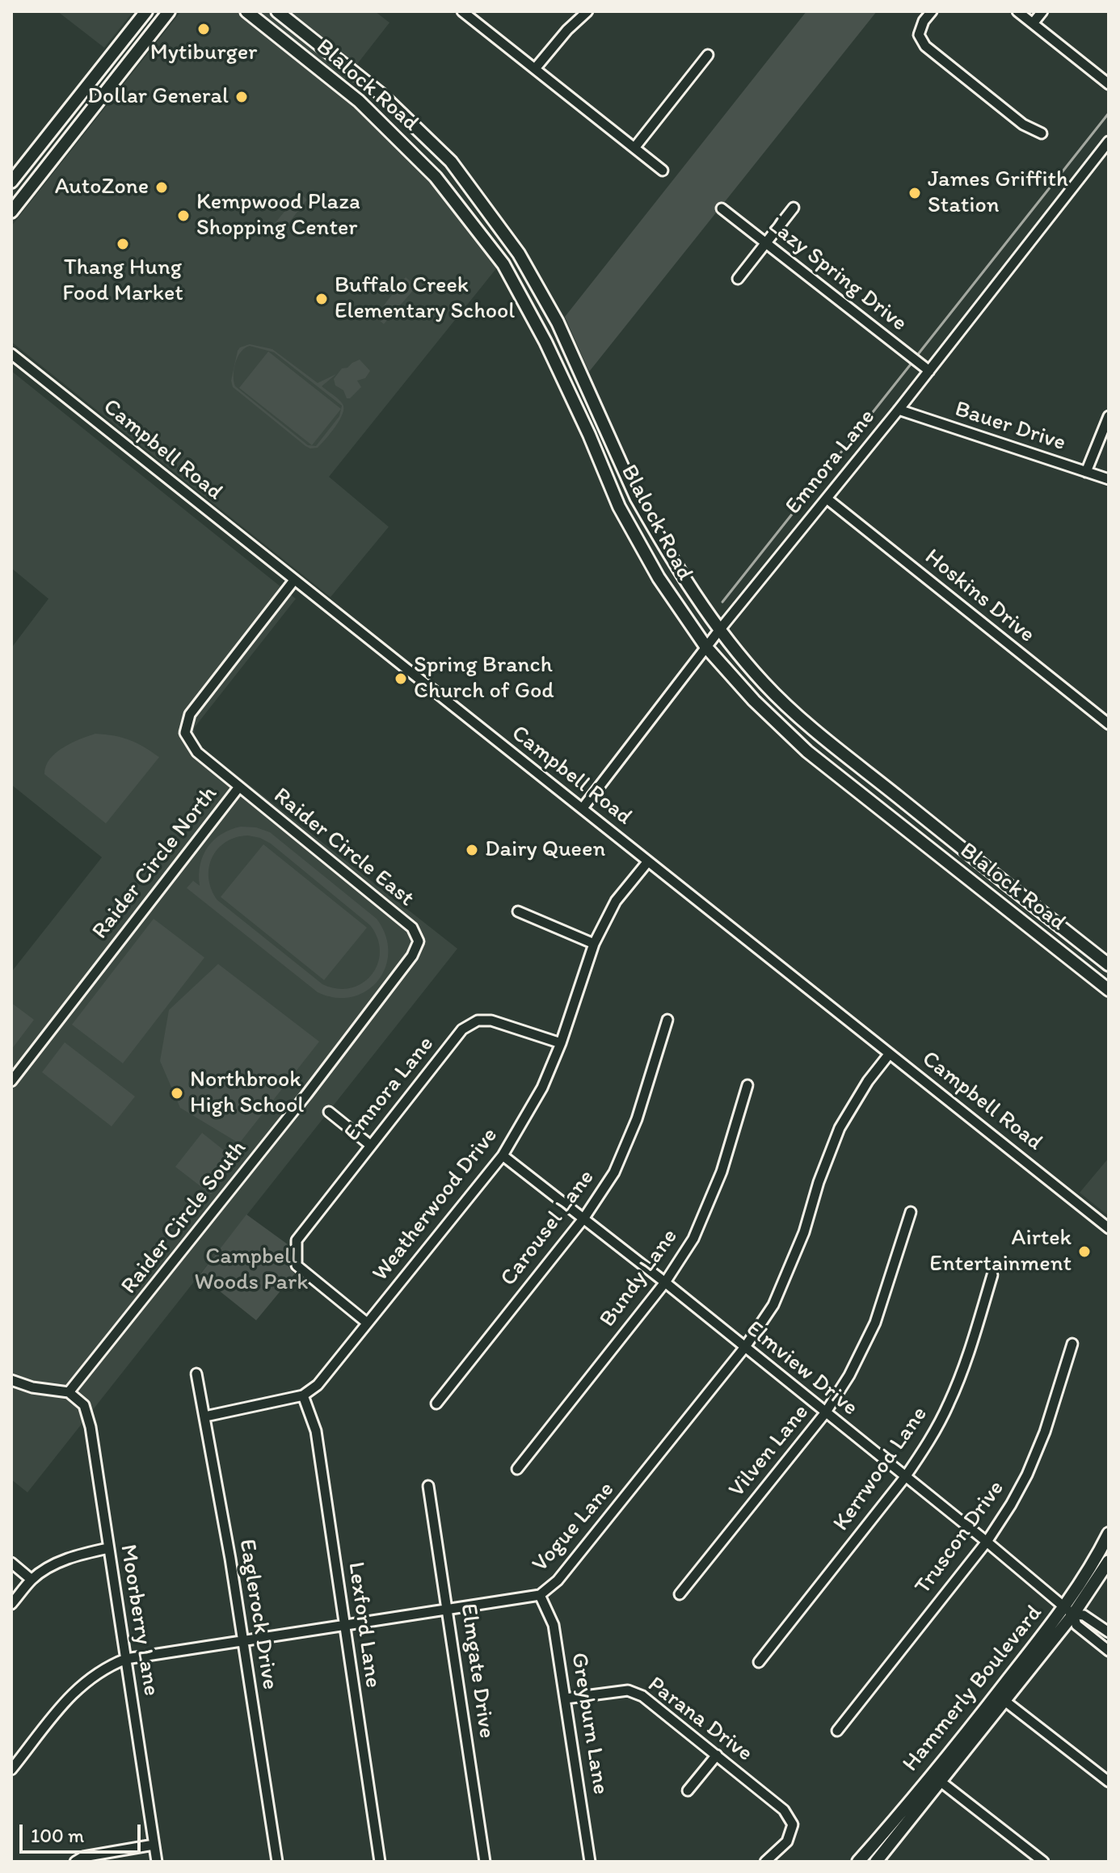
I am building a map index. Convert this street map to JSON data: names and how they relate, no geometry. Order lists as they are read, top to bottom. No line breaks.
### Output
{"streets":{"main road":["Blalock Road","Hammerly Boulevard"],"street":["Lazy Spring Drive","Bauer Drive","Campbell Road","Emnora Lane","Hoskins Drive","Raider Circle East","Raider Circle North","Weatherwood Drive","Raider Circle South","Carousel Lane","Bundy Lane","Elmview Drive","Vilven Lane","Kerrwood Lane","Vogue Lane","Truscon Drive","Eaglerock Drive","Moorberry Lane","Lexford Lane","Elmgate Drive","Parana Drive","Greyburn Lane"]},"crossings":[["Blalock Road","Emnora Lane"],["Lazy Spring Drive","Emnora Lane"],["Bauer Drive","Emnora Lane"],["Campbell Road","Emnora Lane"],["Campbell Road","Raider Circle North"],["Campbell Road","Weatherwood Drive"],["Campbell Road","Vogue Lane"],["Emnora Lane","Hoskins Drive"],["Emnora Lane","Weatherwood Drive"],["Raider Circle East","Raider Circle North"],["Raider Circle East","Raider Circle South"],["Weatherwood Drive","Elmview Drive"],["Weatherwood Drive","Lexford Lane"],["Raider Circle South","Moorberry Lane"],["Carousel Lane","Elmview Drive"],["Bundy Lane","Elmview Drive"],["Elmview Drive","Vilven Lane"],["Elmview Drive","Kerrwood Lane"],["Elmview Drive","Vogue Lane"],["Elmview Drive","Truscon Drive"],["Elmview Drive","Hammerly Boulevard"],["Vogue Lane","Eaglerock Drive"],["Vogue Lane","Moorberry Lane"],["Vogue Lane","Lexford Lane"],["Vogue Lane","Elmgate Drive"],["Vogue Lane","Greyburn Lane"],["Parana Drive","Greyburn Lane"]],"parks":["Campbell Woods Park"],"places":["Mytiburger","Dollar General","AutoZone","James Griffith Station","Kempwood Plaza Shopping Center","Thang Hung Food Market","Buffalo Creek Elementary School","Spring Branch Church of God","Dairy Queen","Northbrook High School","Airtek Entertainment"],"scale_bar":"100 m"}
